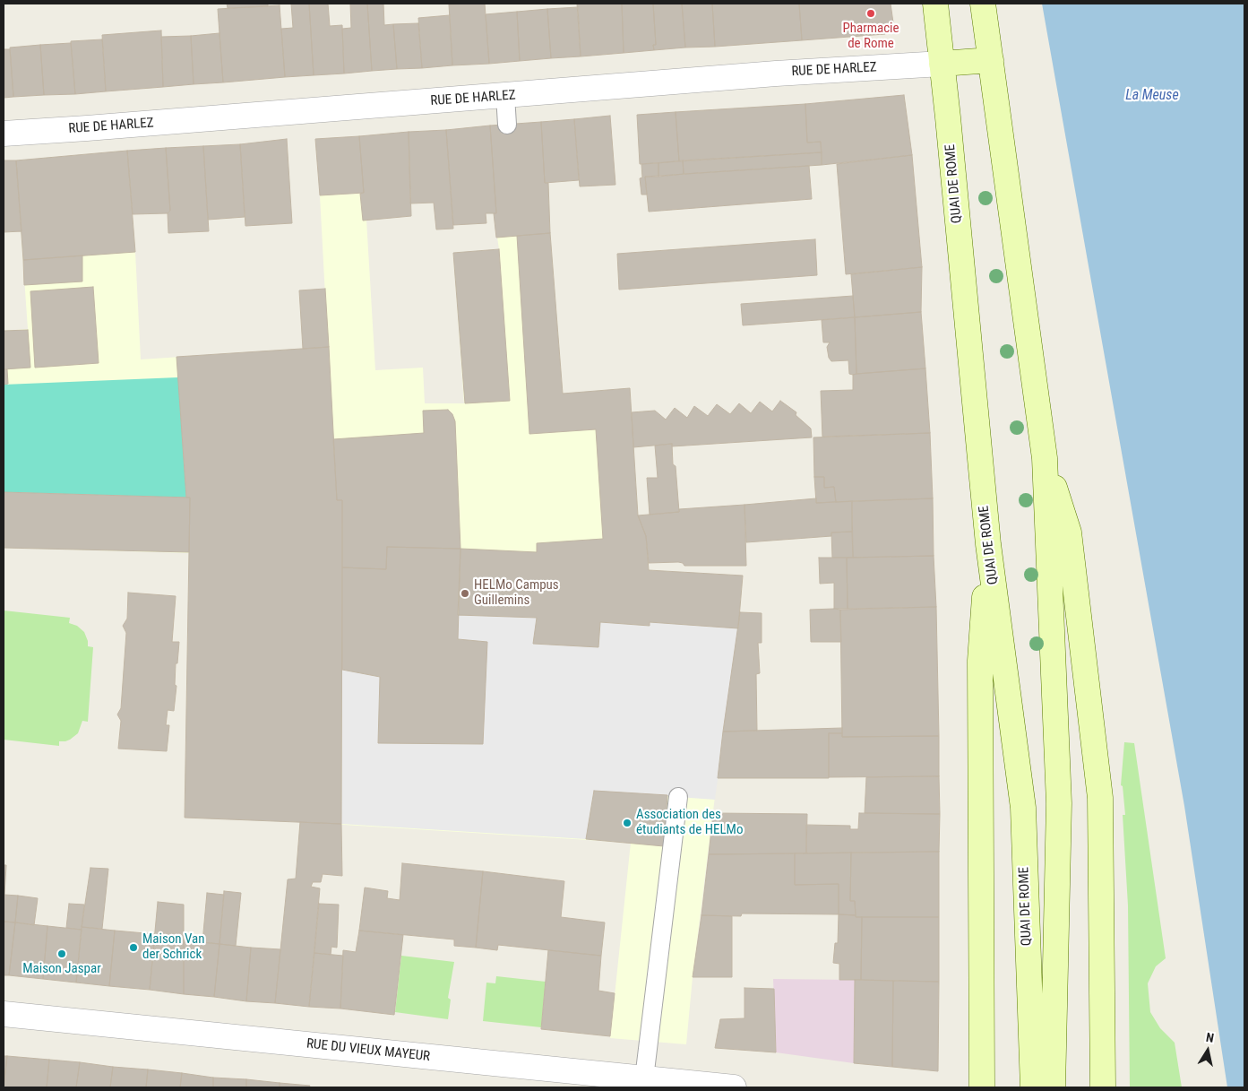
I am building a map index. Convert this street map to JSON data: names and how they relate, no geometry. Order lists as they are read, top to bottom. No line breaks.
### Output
{"streets":{"main road":["QUAI DE ROME"],"street":["RUE DE HARLEZ","RUE DU VIEUX MAYEUR"]},"crossings":[["RUE DE HARLEZ","QUAI DE ROME"]],"water":["La Meuse"],"places":["Pharmacie de Rome","HELMo Campus Guillemins","Association des étudiants de HELMo","Maison Van der Schrick","Maison Jaspar"],"north":"top"}
